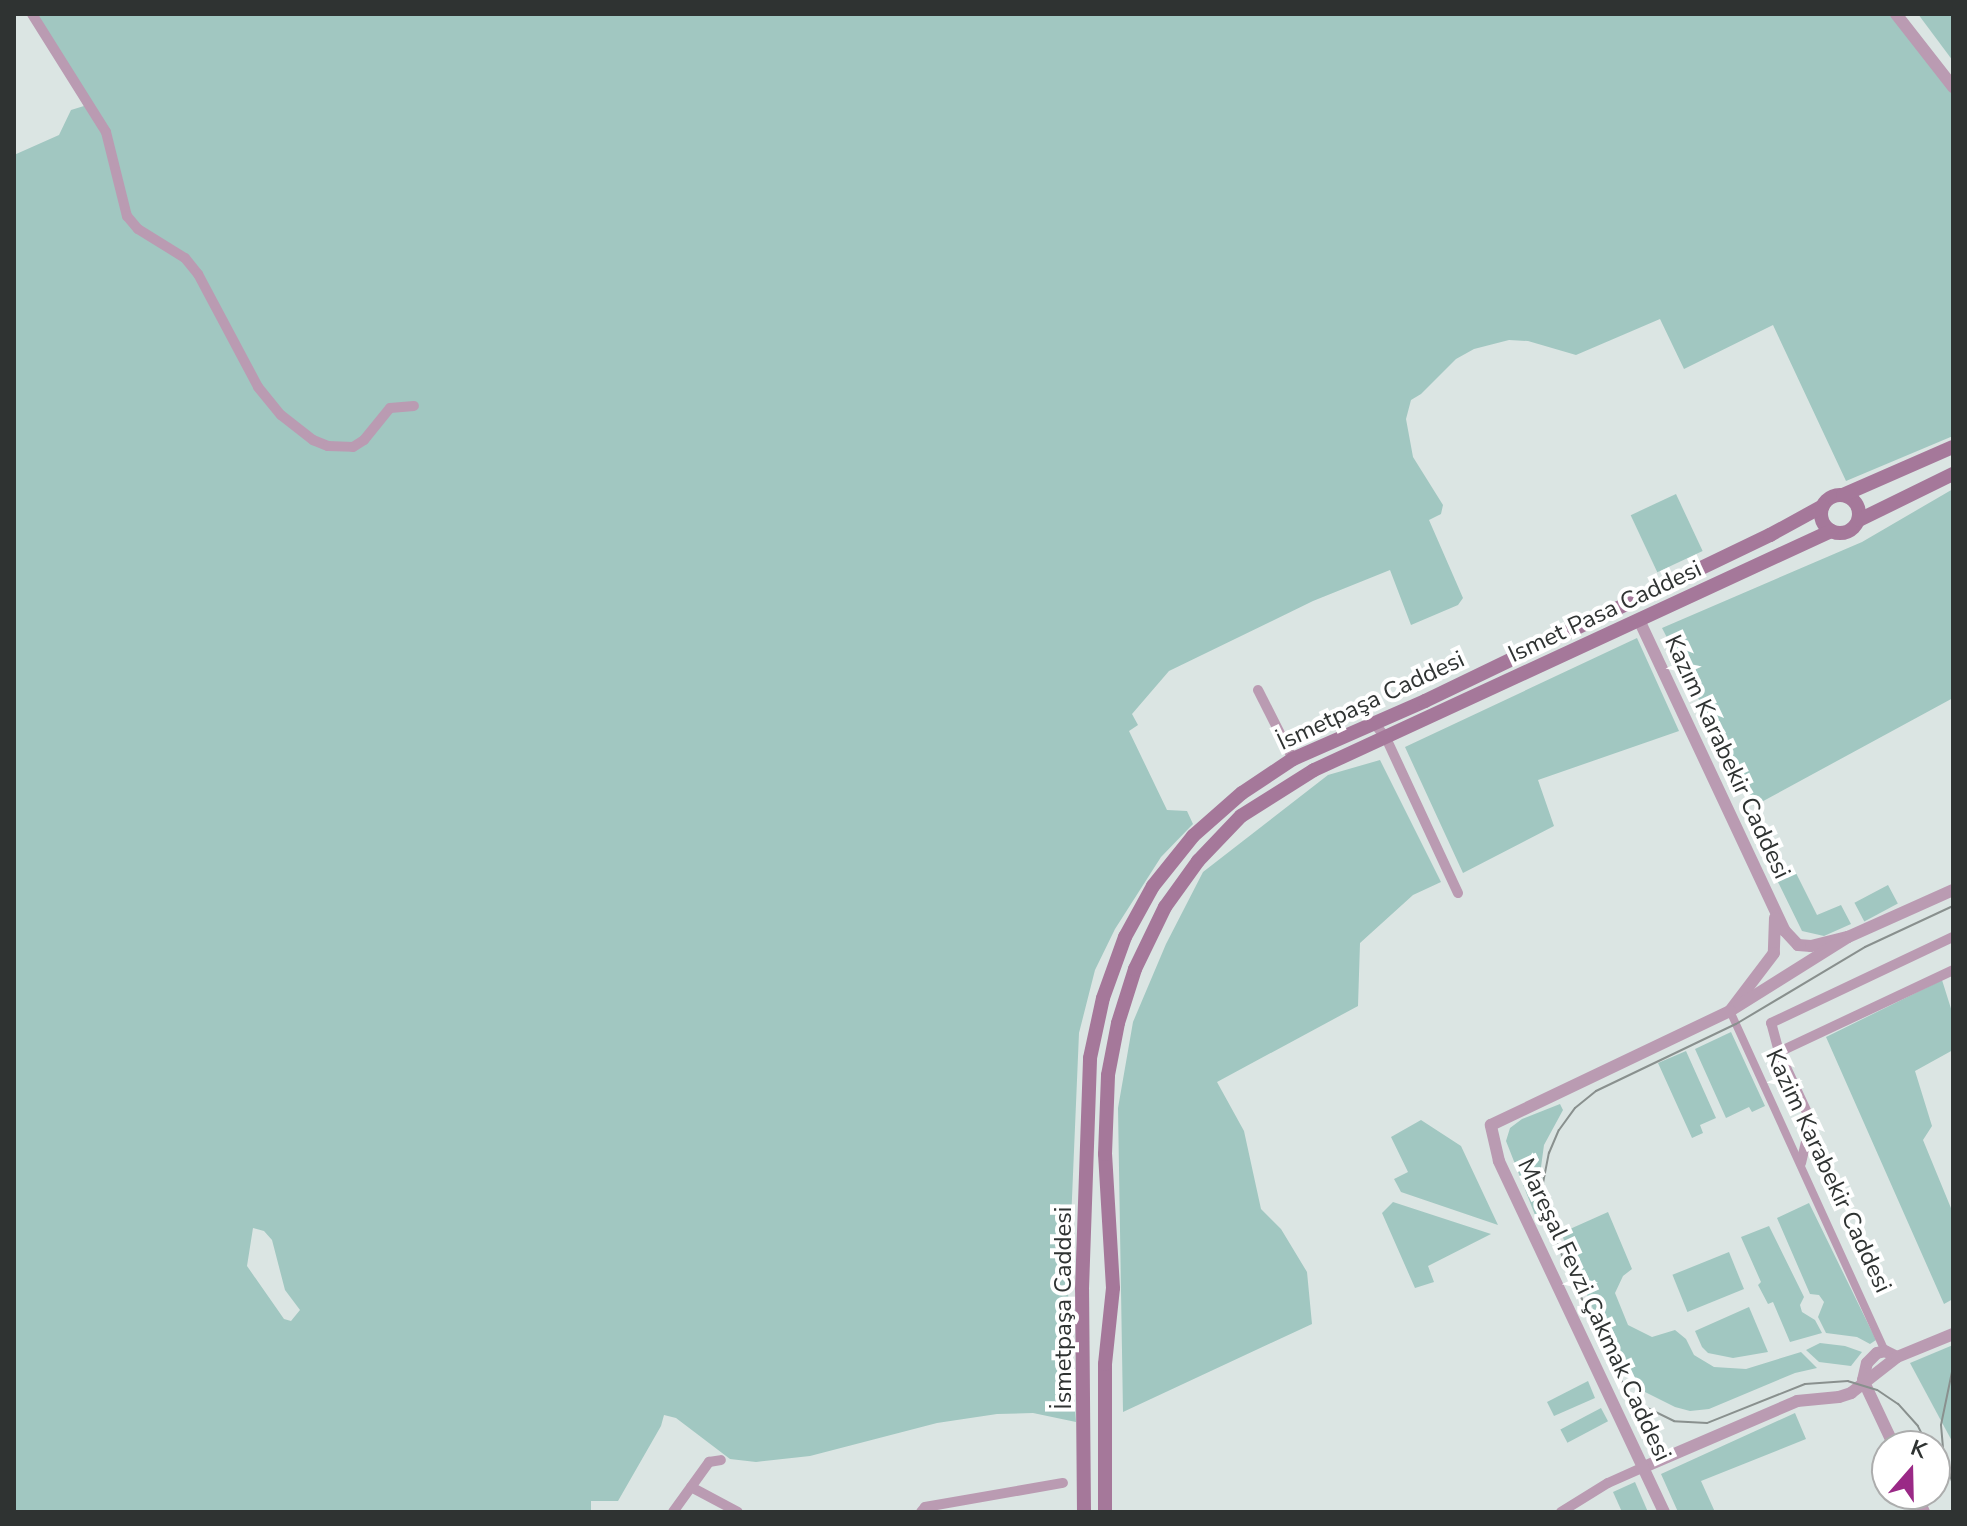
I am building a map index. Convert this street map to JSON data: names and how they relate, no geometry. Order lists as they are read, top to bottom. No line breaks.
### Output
{"streets":{"main road":["Ismet Pasa Caddesi","İsmetpaşa Caddesi"],"street":["Kazım Karabekir Caddesi","Kazim Karabekir Caddesi","Mareşal Fevzi Çakmak Caddesi"]},"crossings":[["Ismet Pasa Caddesi","İsmetpaşa Caddesi"],["Ismet Pasa Caddesi","Kazım Karabekir Caddesi"],["Kazim Karabekir Caddesi","Mareşal Fevzi Çakmak Caddesi"]],"north":"top"}
